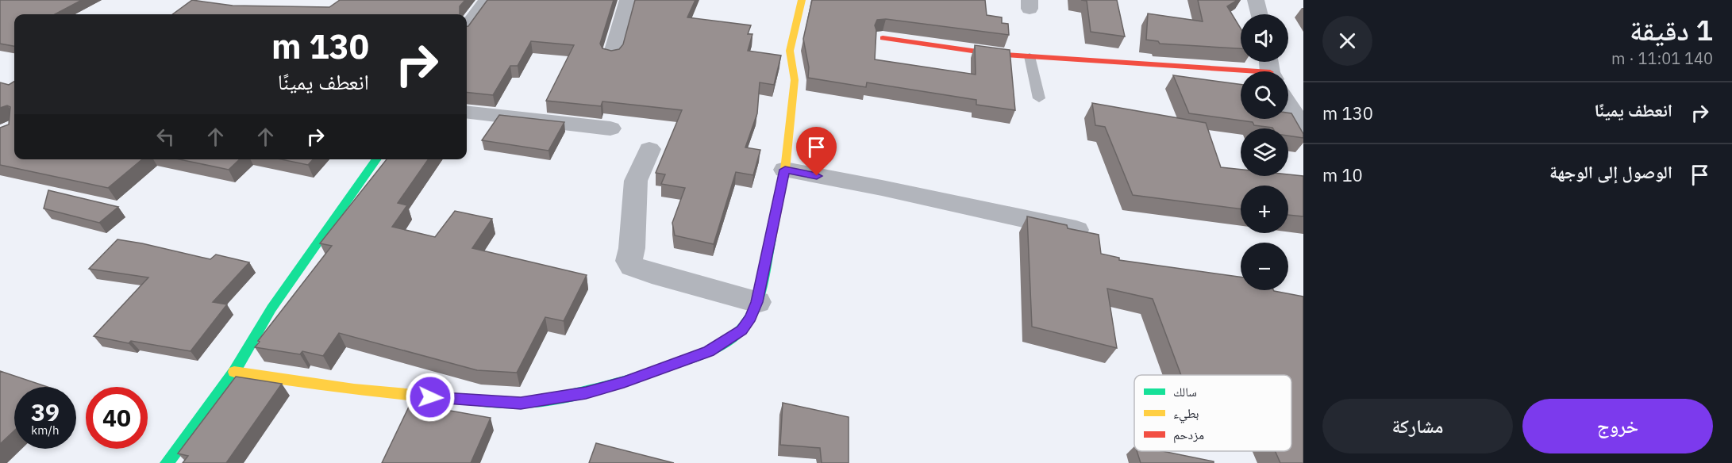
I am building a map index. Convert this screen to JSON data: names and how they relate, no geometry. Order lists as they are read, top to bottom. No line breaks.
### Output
{"legend":["سالك","بطيء","مزدحم"],"page":{"heading":["1 دقيقة","140 m · 11:01"],"map_buttons":["+","−"],"turn":["130 m","انعطف يمينًا"],"list":[{"name":"انعطف يمينًا","value":"130 m"},{"name":"الوصول إلى الوجهة","value":"10 m"}],"speed":"39 km/h","limit":"40","buttons":["خروج","مشاركة"]}}
